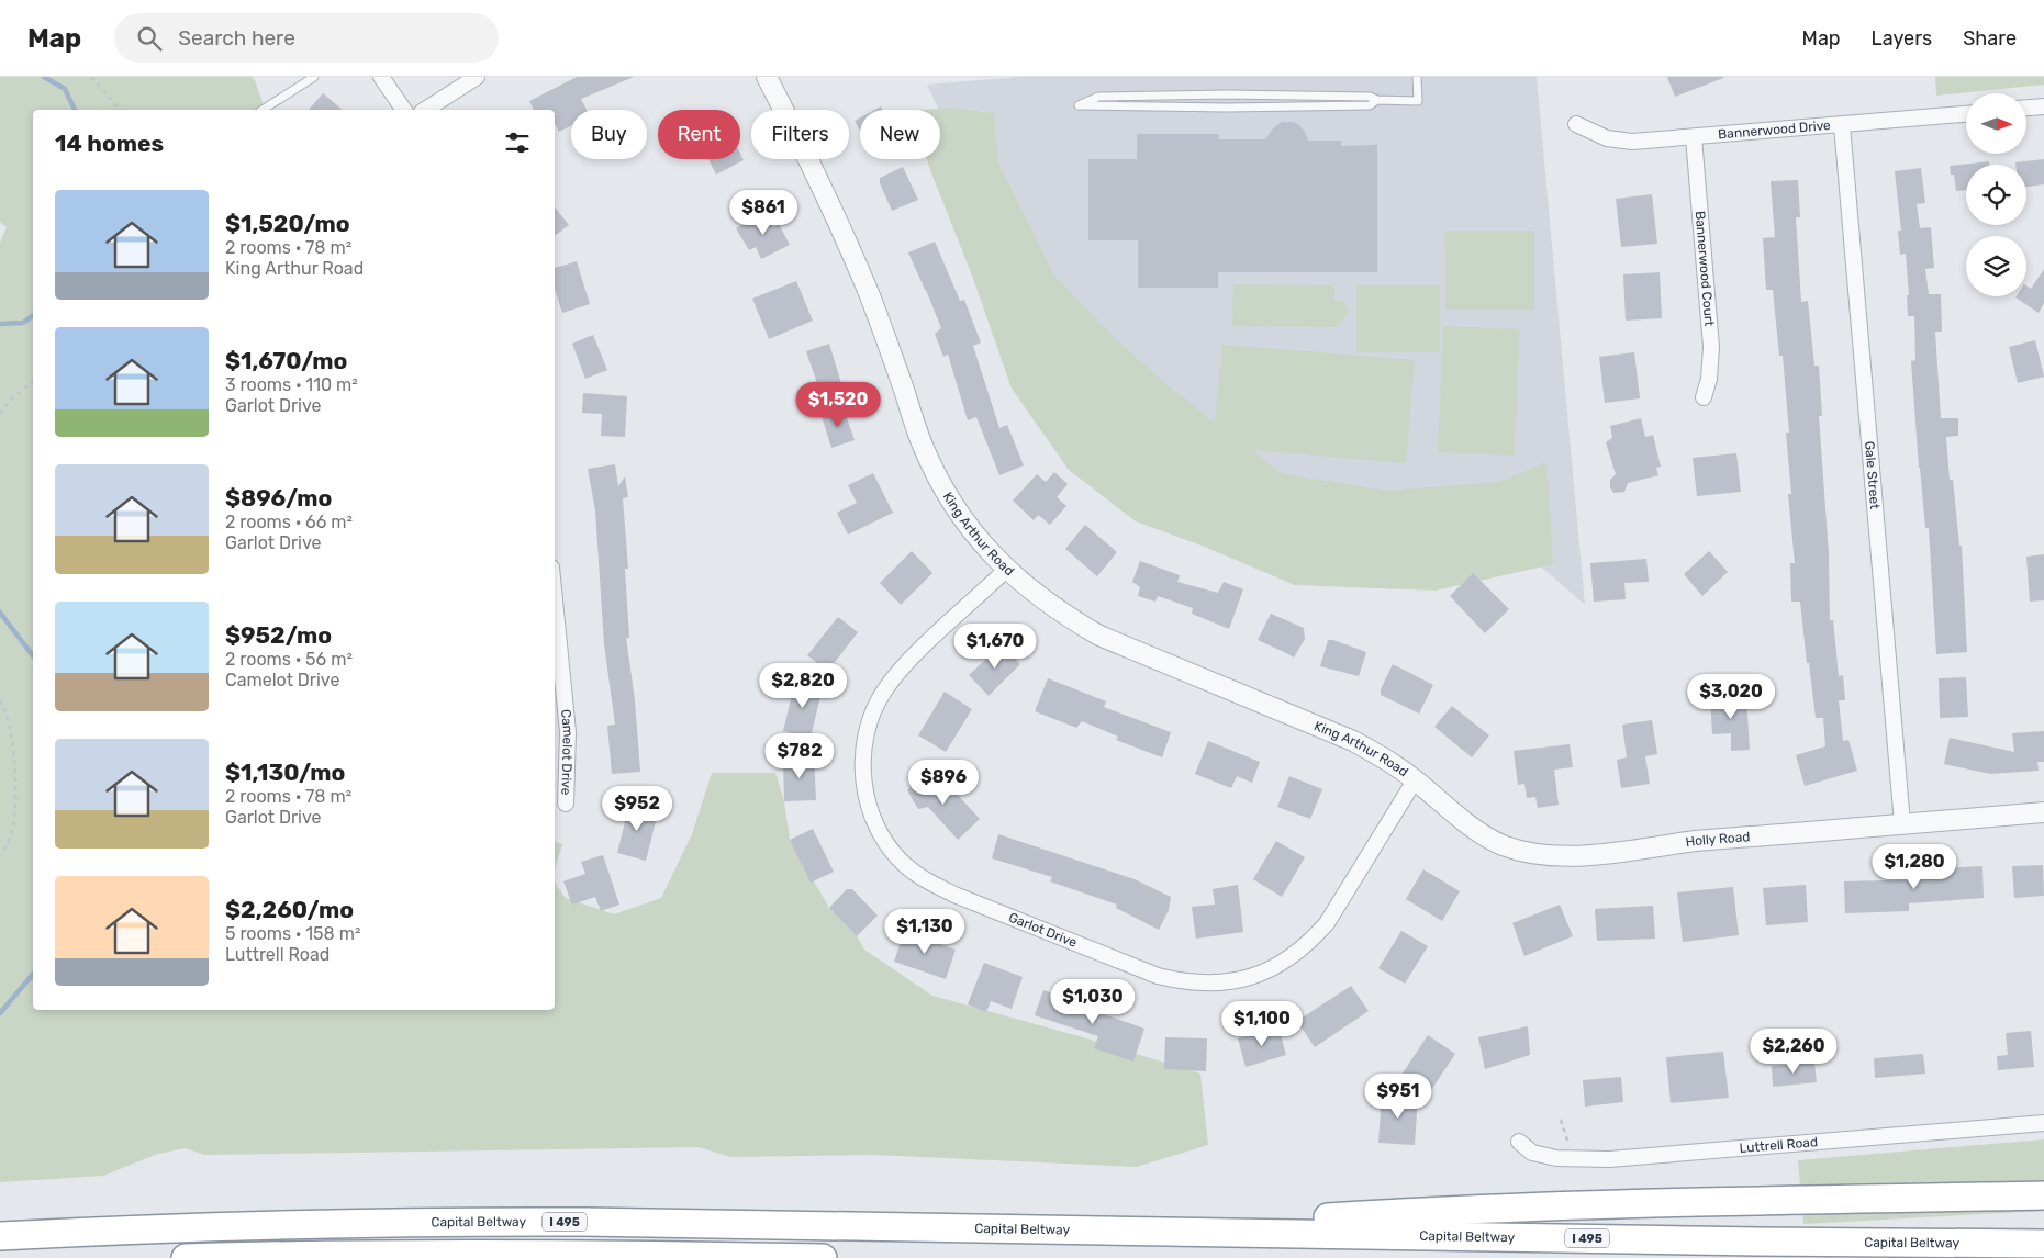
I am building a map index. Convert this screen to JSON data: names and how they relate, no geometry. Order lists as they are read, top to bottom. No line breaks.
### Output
{"streets":{"highway":["Capital Beltway","I 495"],"street":["Bannerwood Drive","Bannerwood Court","Gale Street","King Arthur Road","Camelot Drive","Holly Road","Garlot Drive","Luttrell Road"]},"crossings":[["Bannerwood Drive","Bannerwood Court"],["Bannerwood Drive","Gale Street"],["Gale Street","Holly Road"],["King Arthur Road","Holly Road"],["King Arthur Road","Garlot Drive"],["Holly Road","Garlot Drive"]],"north":"right","page":{"header":"Map","search":"Search here","nav":["Map","Layers","Share"],"chip":["Buy","Rent","Filters","New"],"heading":"14 homes","list":[{"name":"$1,520/mo","note":"2 rooms · 78 m² · King Arthur Road"},{"name":"$1,670/mo","note":"3 rooms · 110 m² · Garlot Drive"},{"name":"$896/mo","note":"2 rooms · 66 m² · Garlot Drive"},{"name":"$952/mo","note":"2 rooms · 56 m² · Camelot Drive"},{"name":"$1,130/mo","note":"2 rooms · 78 m² · Garlot Drive"},{"name":"$2,260/mo","note":"5 rooms · 158 m² · Luttrell Road"}],"price":["$861","$1,520","$1,670","$2,820","$3,020","$782","$896","$952","$1,280","$1,130","$1,030","$1,100","$2,260","$951"]}}
